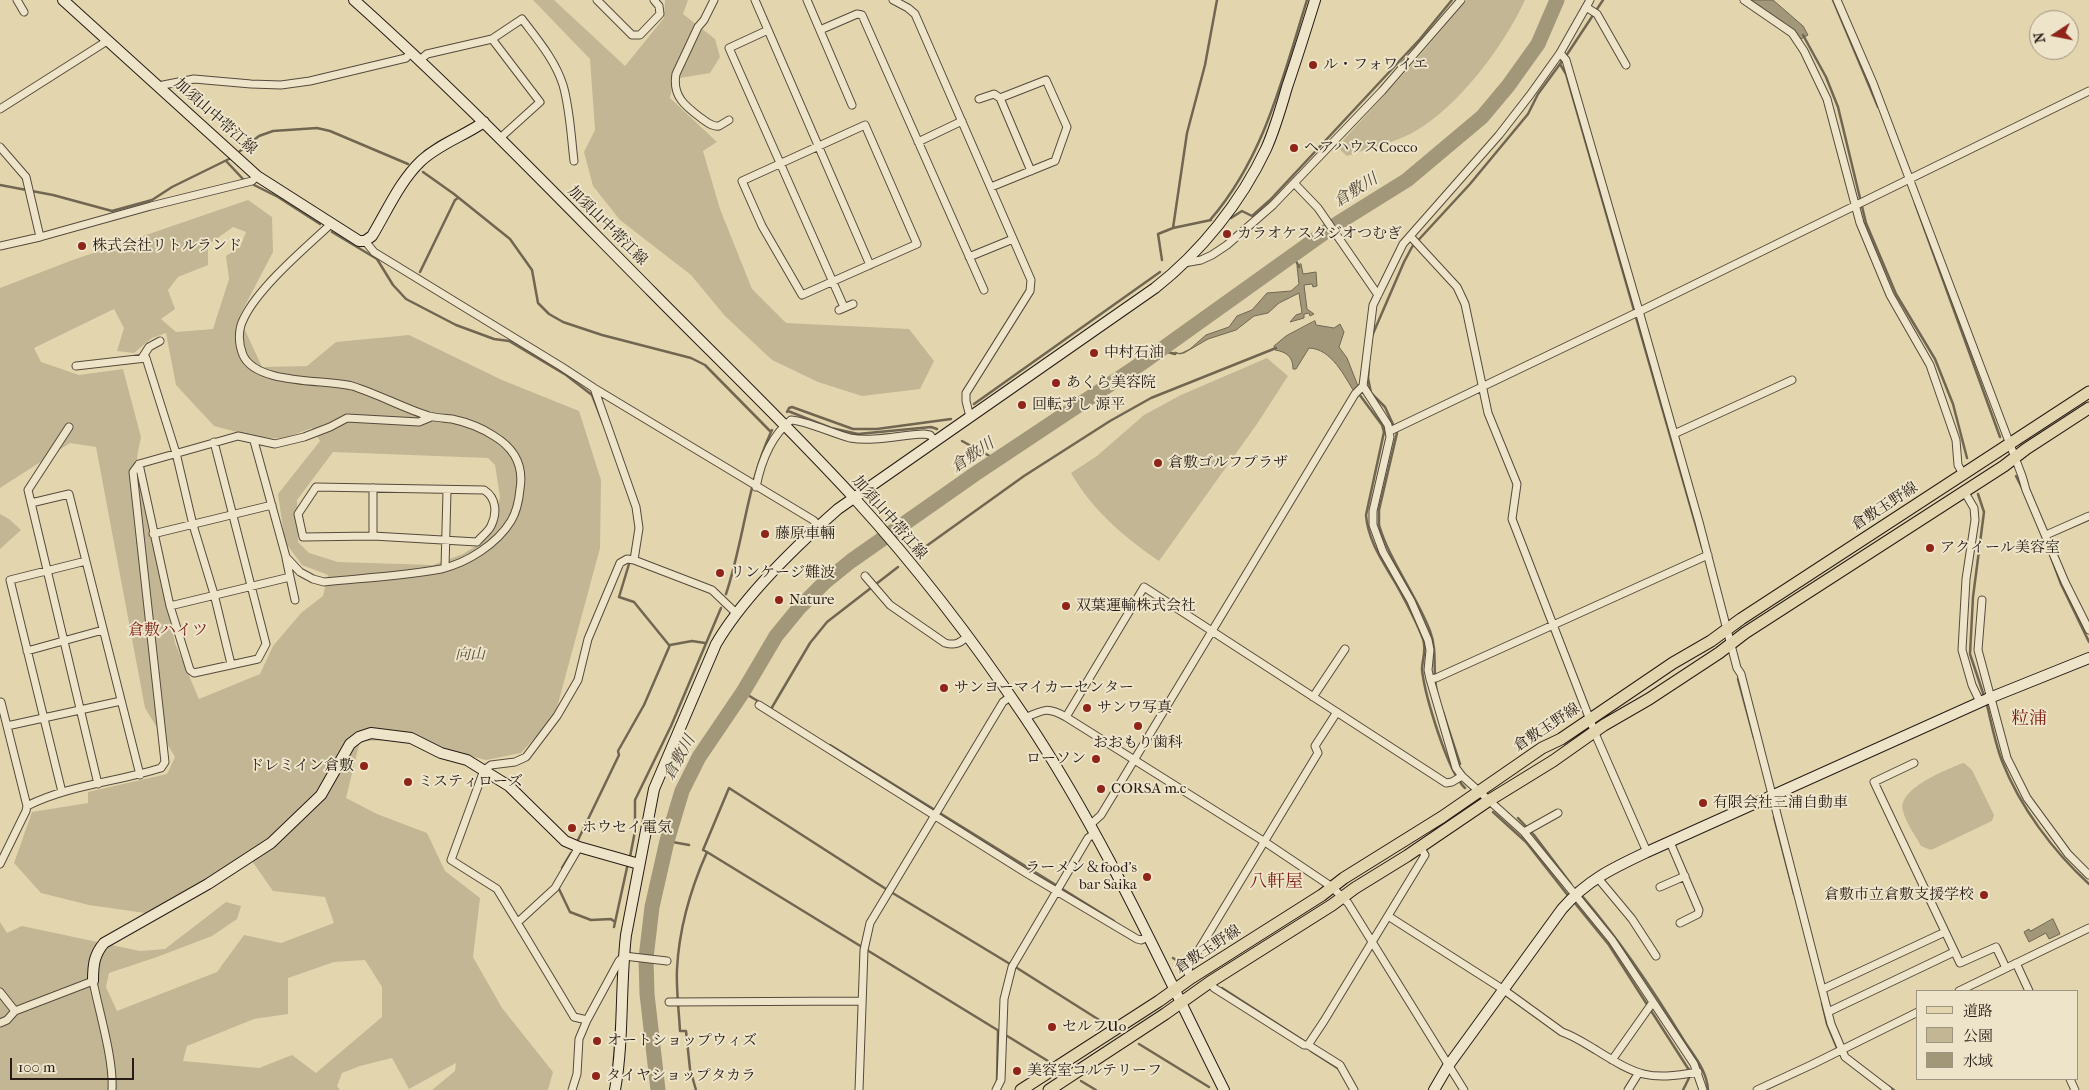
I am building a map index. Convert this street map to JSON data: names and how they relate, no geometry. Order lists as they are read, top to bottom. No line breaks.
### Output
{"streets":{"main road":["倉敷玉野線"],"street":["加須山中帯江線"]},"crossings":[["加須山中帯江線","倉敷玉野線"]],"districts":["倉敷ハイツ","粒浦","八軒屋"],"water":["倉敷川"],"parks":["向山"],"places":["ル・フォワイエ","ヘアハウスCocco","カラオケスタジオつむぎ","株式会社リトルランド","中村石油","あくら美容院","回転ずし 源平","倉敷ゴルフプラザ","藤原車輛","アクイール美容室","リンケージ難波","Nature","双葉運輸株式会社","サンヨーマイカーセンター","サンワ写真","おおもり歯科","ローソン","ドレミイン倉敷","ミスティローズ","CORSA m.c","有限会社三浦自動車","ホウセイ電気","ラーメン＆food’s bar Saika","倉敷市立倉敷支援学校","セルフUo","オートショップウィズ","美容室コルテリーフ","タイヤショップタカラ"],"legend":["道路","公園","水域"],"scale_bar":"100 m","north":"left"}
